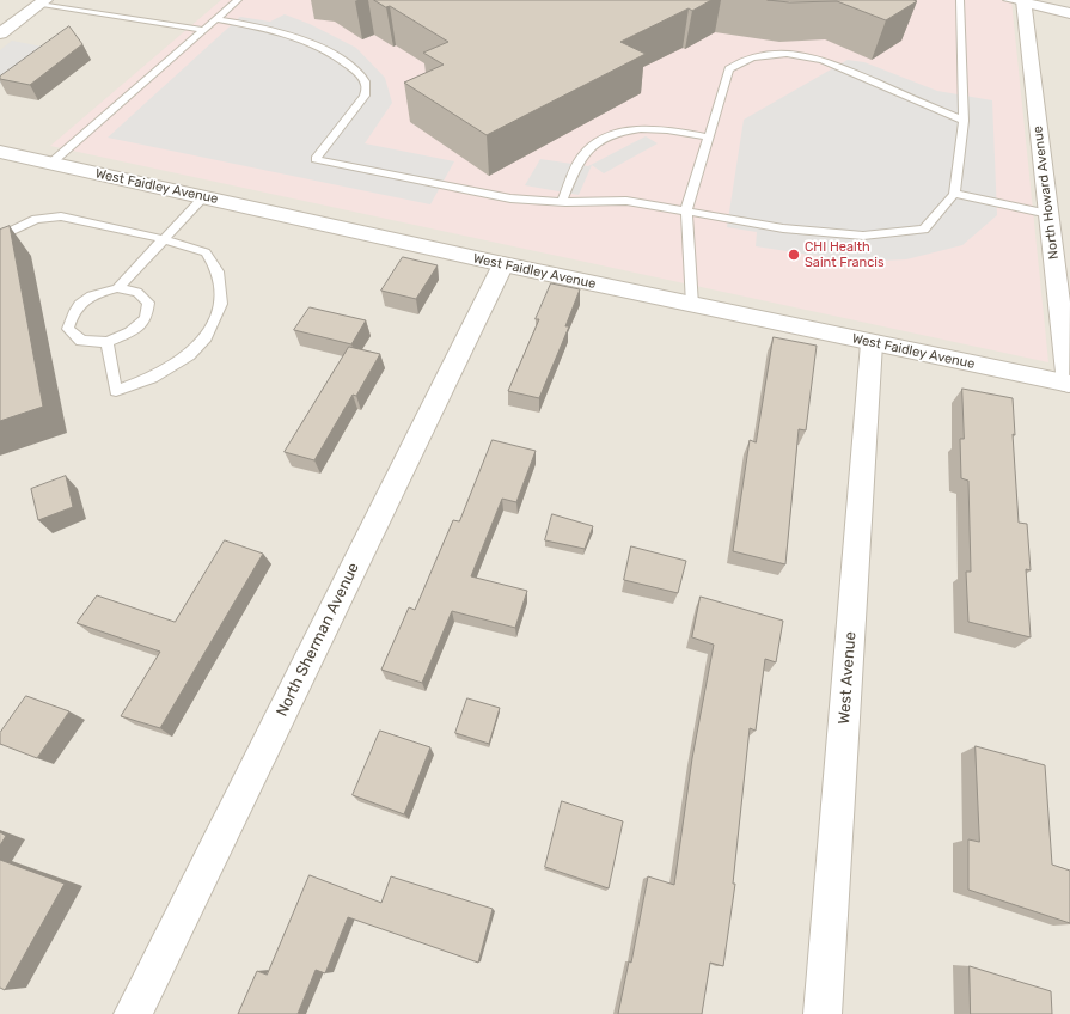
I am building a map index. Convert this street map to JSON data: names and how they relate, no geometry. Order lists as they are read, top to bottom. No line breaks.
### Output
{"streets":{"street":["West Faidley Avenue","North Howard Avenue","North Sherman Avenue","West Avenue"]},"crossings":[["West Faidley Avenue","North Howard Avenue"],["West Faidley Avenue","North Sherman Avenue"],["West Faidley Avenue","West Avenue"]],"places":["CHI Health Saint Francis"]}
